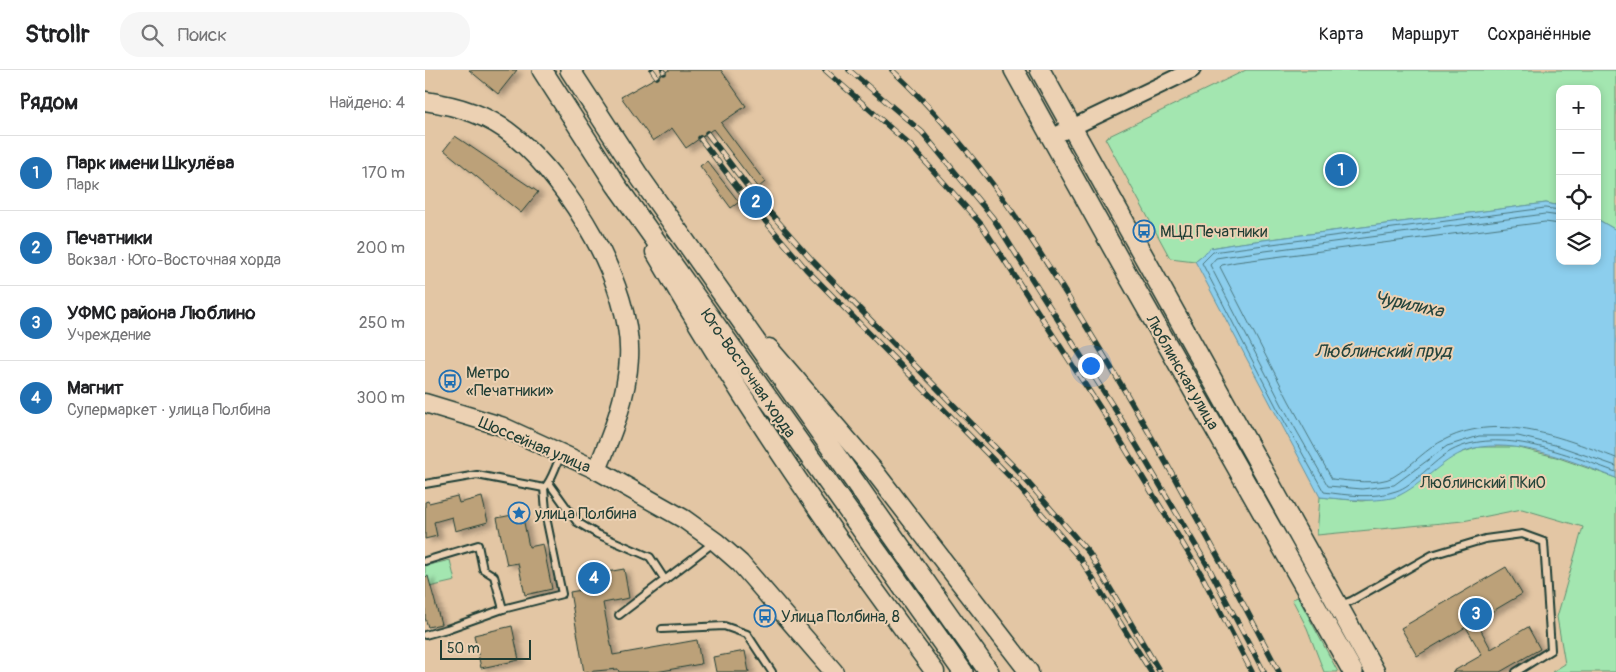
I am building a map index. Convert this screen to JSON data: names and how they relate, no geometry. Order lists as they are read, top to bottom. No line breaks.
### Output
{"streets":{"main road":["Люблинская улица","Юго-Восточная хорда","Шоссейная улица"]},"water":["Чурилиха","Люблинский пруд"],"parks":["Люблинский ПКиО"],"places":{"bus stop":["МЦД Печатники","Метро «Печатники»","Улица Полбина, 8"],"place":["улица Полбина"]},"scale_bar":"50 m","page":{"header":"Strollr","search":"Поиск","nav":["Карта","Маршрут","Сохранённые"],"heading":["Рядом","Найдено: 4"],"map_buttons":["+","−"],"list":[{"mark":"1","name":"Парк имени Шкулёва","note":"Парк","value":"170 m"},{"mark":"2","name":"Печатники","note":"Вокзал · Юго-Восточная хорда","value":"200 m"},{"mark":"3","name":"УФМС района Люблино","note":"Учреждение","value":"250 m"},{"mark":"4","name":"Магнит","note":"Супермаркет · улица Полбина","value":"300 m"}],"pins":["1","2","4","3"],"scale":"50 m"}}
